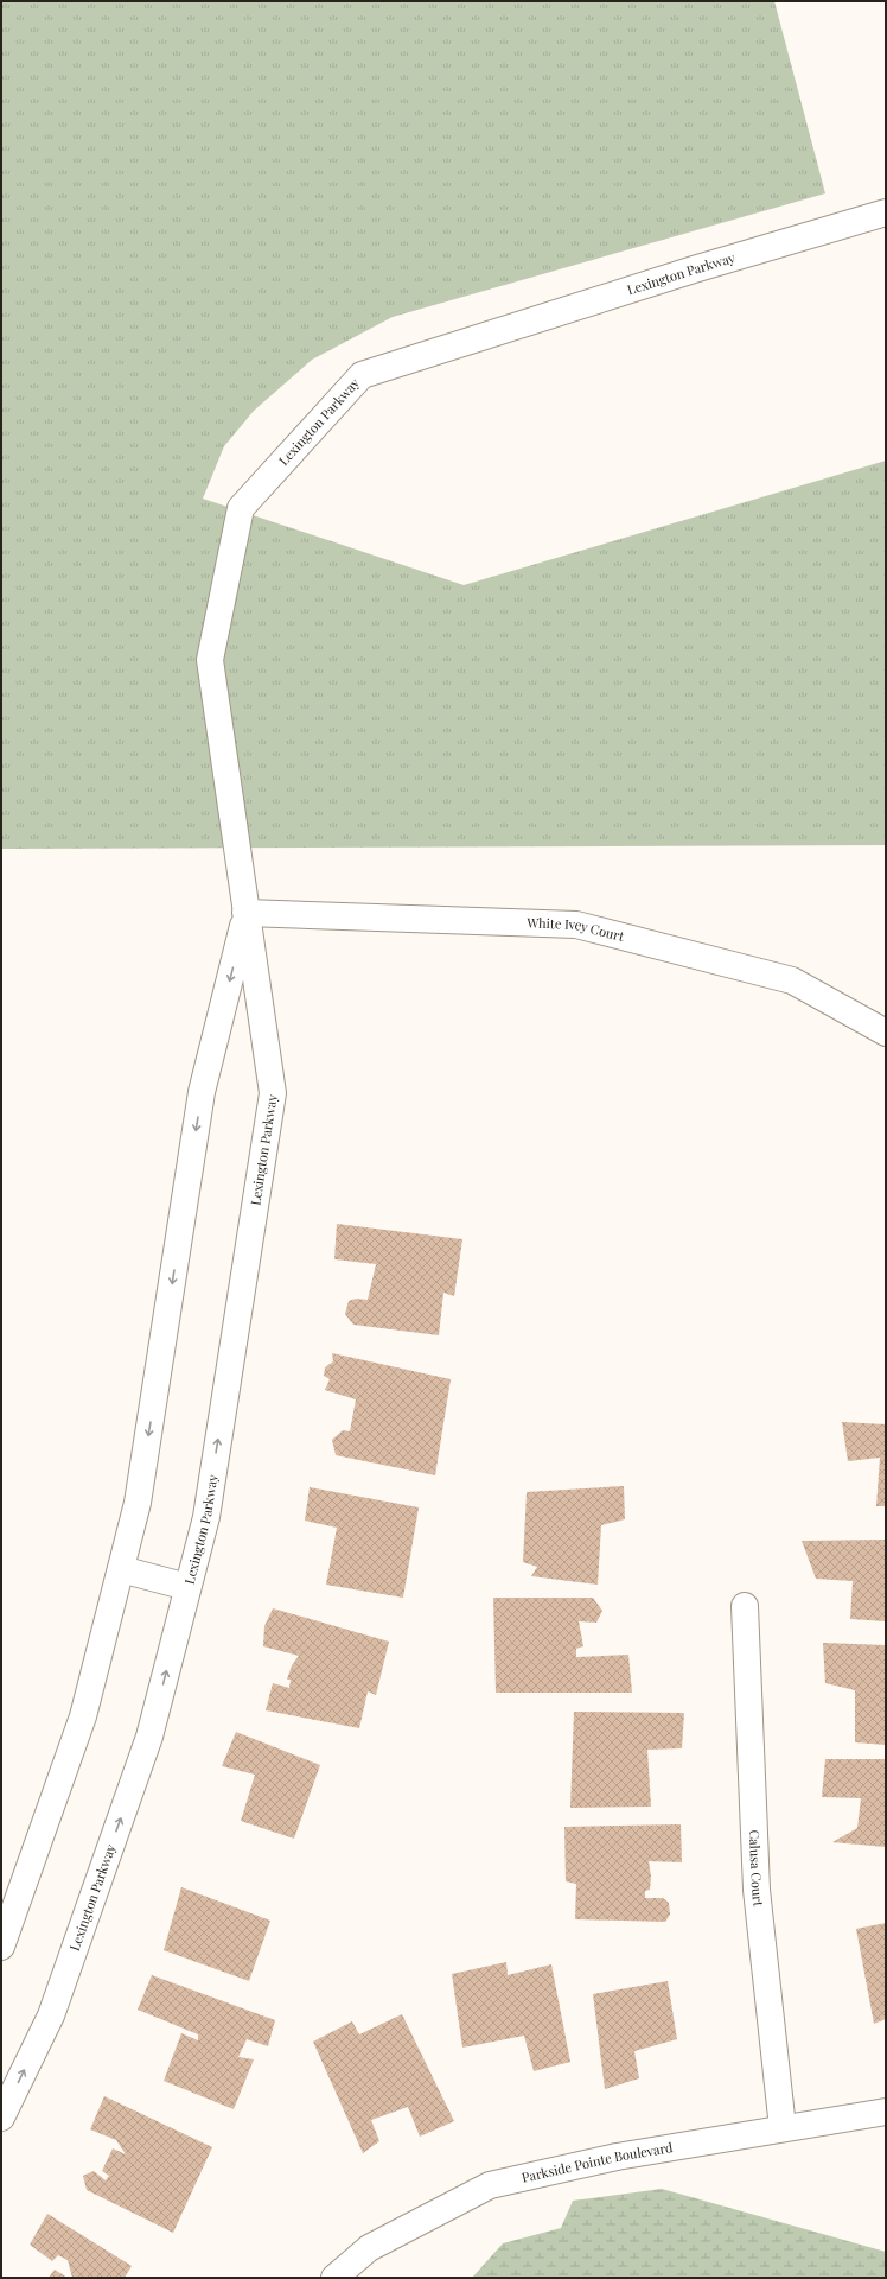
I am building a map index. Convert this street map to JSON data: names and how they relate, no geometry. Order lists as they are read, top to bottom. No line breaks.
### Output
{"streets":{"street":["Lexington Parkway","White Ivey Court","Calusa Court","Parkside Pointe Boulevard"]},"crossings":[["Lexington Parkway","White Ivey Court"],["Calusa Court","Parkside Pointe Boulevard"]]}
